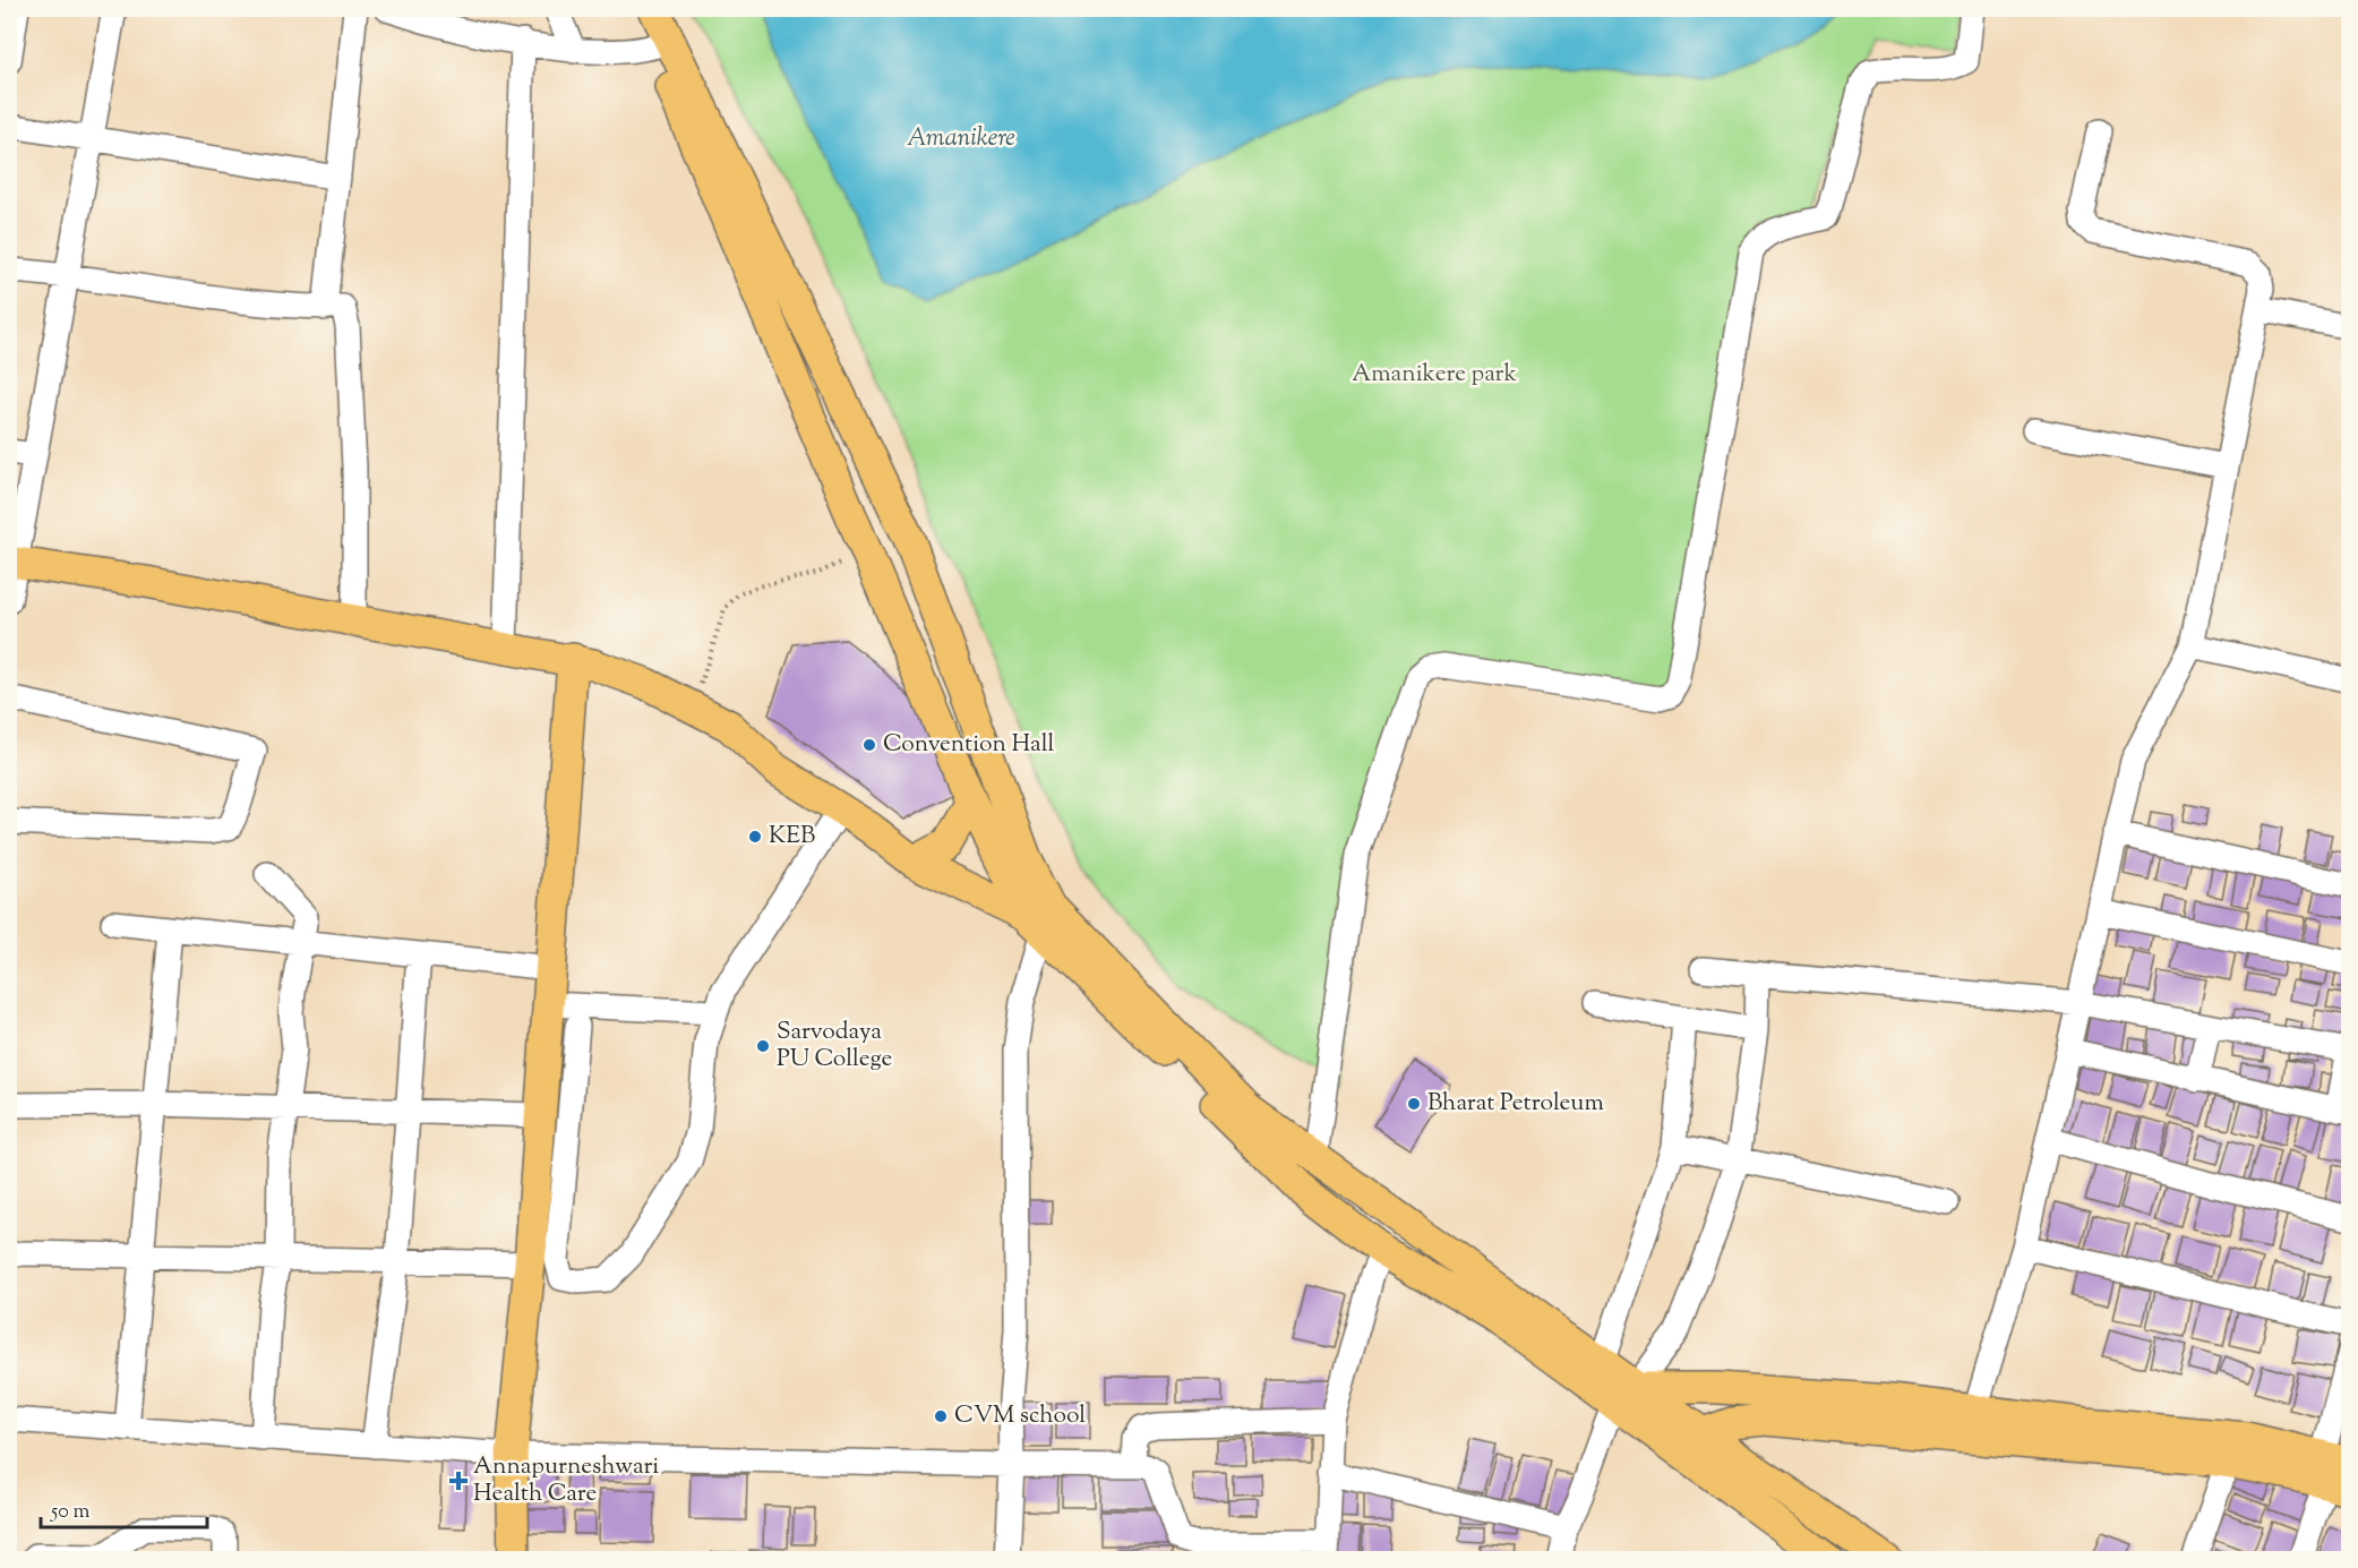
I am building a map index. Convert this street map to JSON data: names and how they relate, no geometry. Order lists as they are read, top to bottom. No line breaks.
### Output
{"water":["Amanikere"],"parks":["Amanikere park"],"places":{"other":["Convention Hall","KEB","Sarvodaya PU College","Bharat Petroleum","CVM school"],"health":["Annapurneshwari Health Care"]},"scale_bar":"50 m"}
